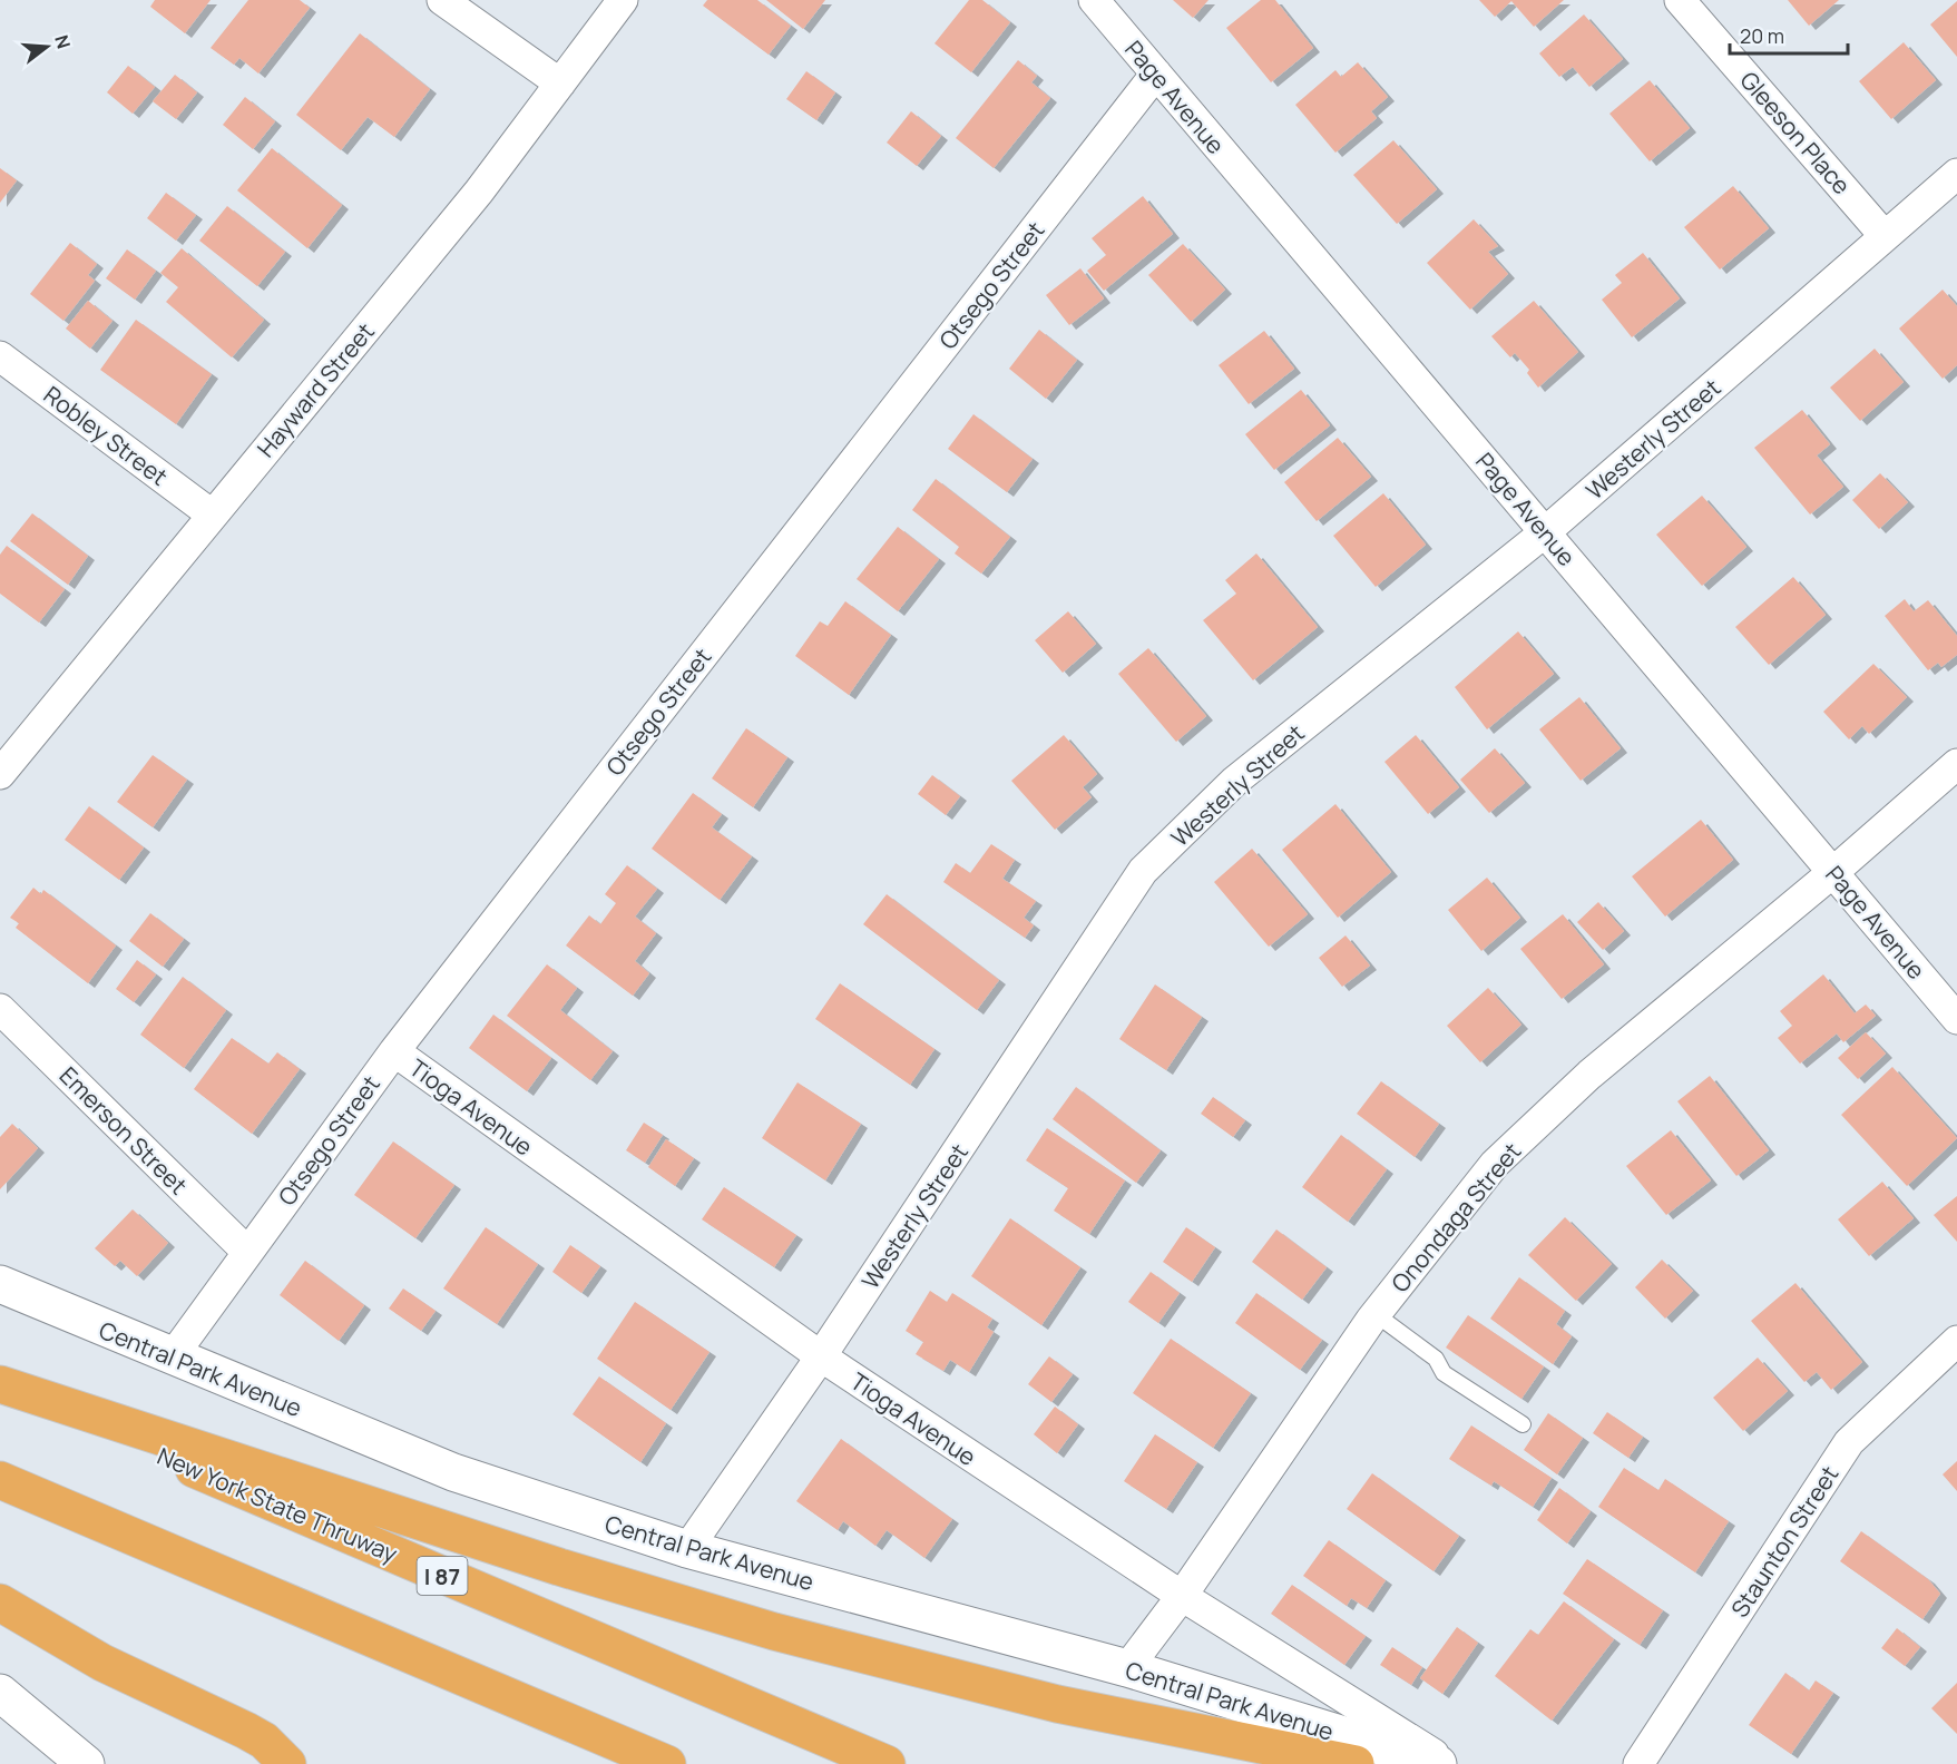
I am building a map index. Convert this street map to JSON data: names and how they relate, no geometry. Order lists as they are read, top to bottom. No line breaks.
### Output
{"streets":{"highway":["New York State Thruway","I 87"],"main road":["Central Park Avenue"],"street":["Page Avenue","Gleeson Place","Otsego Street","Hayward Street","Robley Street","Westerly Street","Tioga Avenue","Emerson Street","Onondaga Street","Staunton Street"]},"crossings":[["Page Avenue","Otsego Street"],["Page Avenue","Westerly Street"],["Page Avenue","Onondaga Street"],["Gleeson Place","Westerly Street"],["Otsego Street","Tioga Avenue"],["Otsego Street","Emerson Street"],["Otsego Street","Central Park Avenue"],["Hayward Street","Robley Street"],["Westerly Street","Tioga Avenue"],["Westerly Street","Central Park Avenue"],["Tioga Avenue","Onondaga Street"],["Onondaga Street","Central Park Avenue"]],"scale_bar":"20 m","north":"right"}
